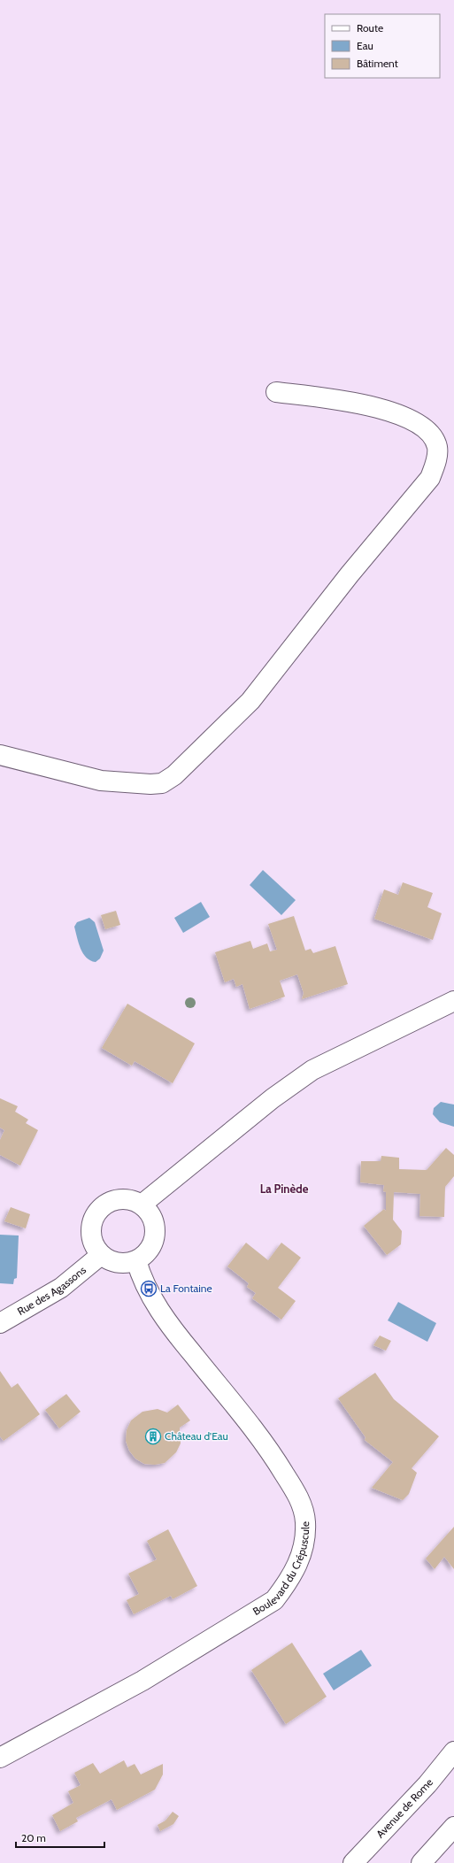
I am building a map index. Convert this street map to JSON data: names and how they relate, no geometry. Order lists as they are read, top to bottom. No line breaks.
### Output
{"streets":{"street":["Rue des Agassons","Boulevard du Crépuscule","Avenue de Rome"]},"crossings":[["Rue des Agassons","Boulevard du Crépuscule"]],"districts":["La Pinède"],"places":{"bus stop":["La Fontaine"],"building":["Château d'Eau"]},"legend":["Route","Eau","Bâtiment"],"scale_bar":"20 m"}
